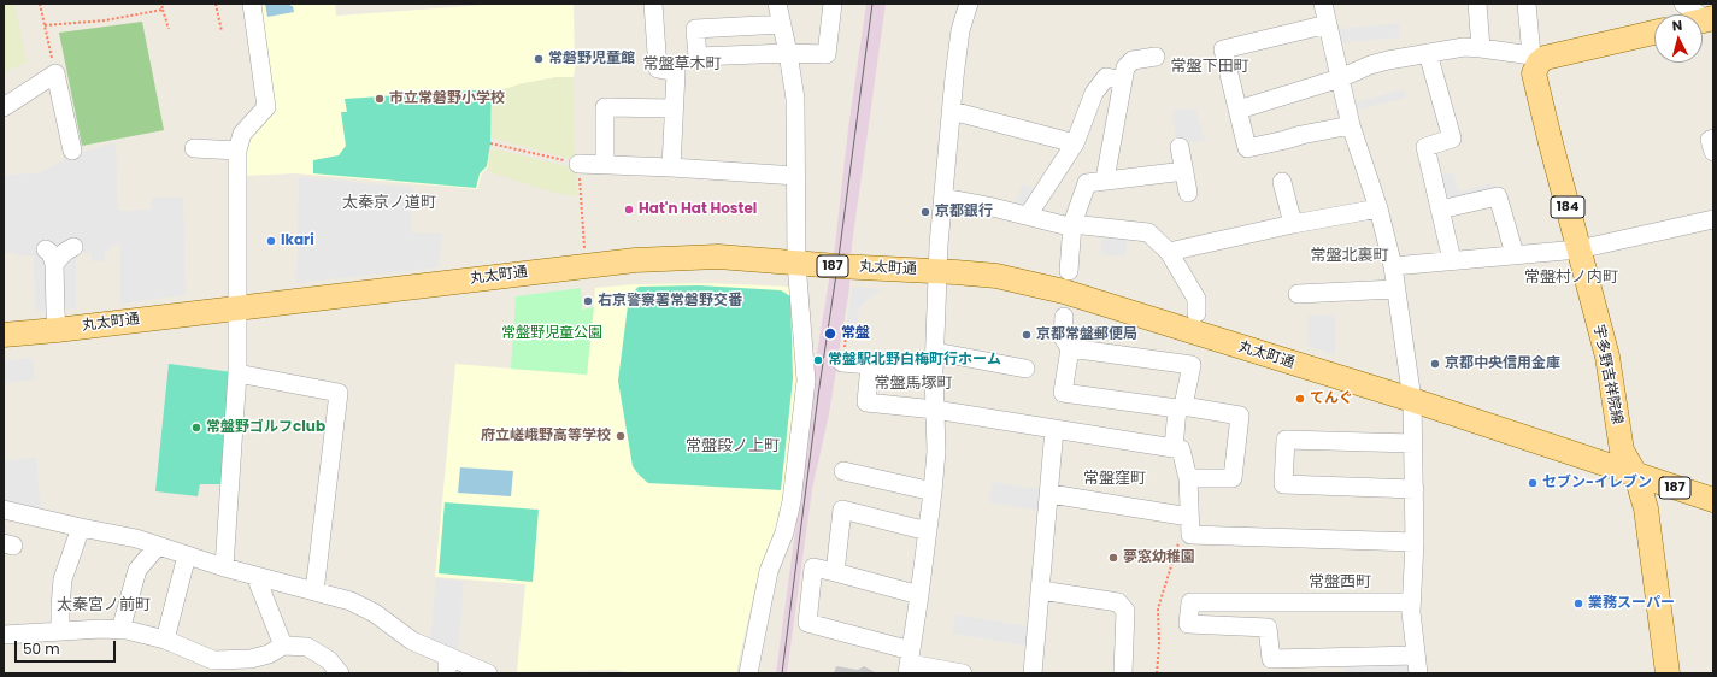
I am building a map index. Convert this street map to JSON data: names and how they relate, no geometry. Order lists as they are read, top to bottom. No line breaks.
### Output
{"streets":{"main road":["184","187","丸太町通","宇多野吉祥院線"]},"crossings":[["丸太町通","宇多野吉祥院線"]],"districts":["常盤草木町","常盤下田町","太秦京ノ道町","常盤北裏町","常盤村ノ内町","常盤馬塚町","常盤段ノ上町","常盤窪町","常盤西町","太秦宮ノ前町"],"parks":["常盤野児童公園"],"places":["常磐野児童館","市立常磐野小学校","Hat'n Hat Hostel","京都銀行","Ikari","右京警察署常磐野交番","常盤","京都常盤郵便局","常盤駅北野白梅町行ホーム","京都中央信用金庫","てんぐ","常盤野ゴルフclub","府立嵯峨野高等学校","セブン-イレブン","夢窓幼稚園","業務スーパー"],"scale_bar":"50 m","north":"top"}
